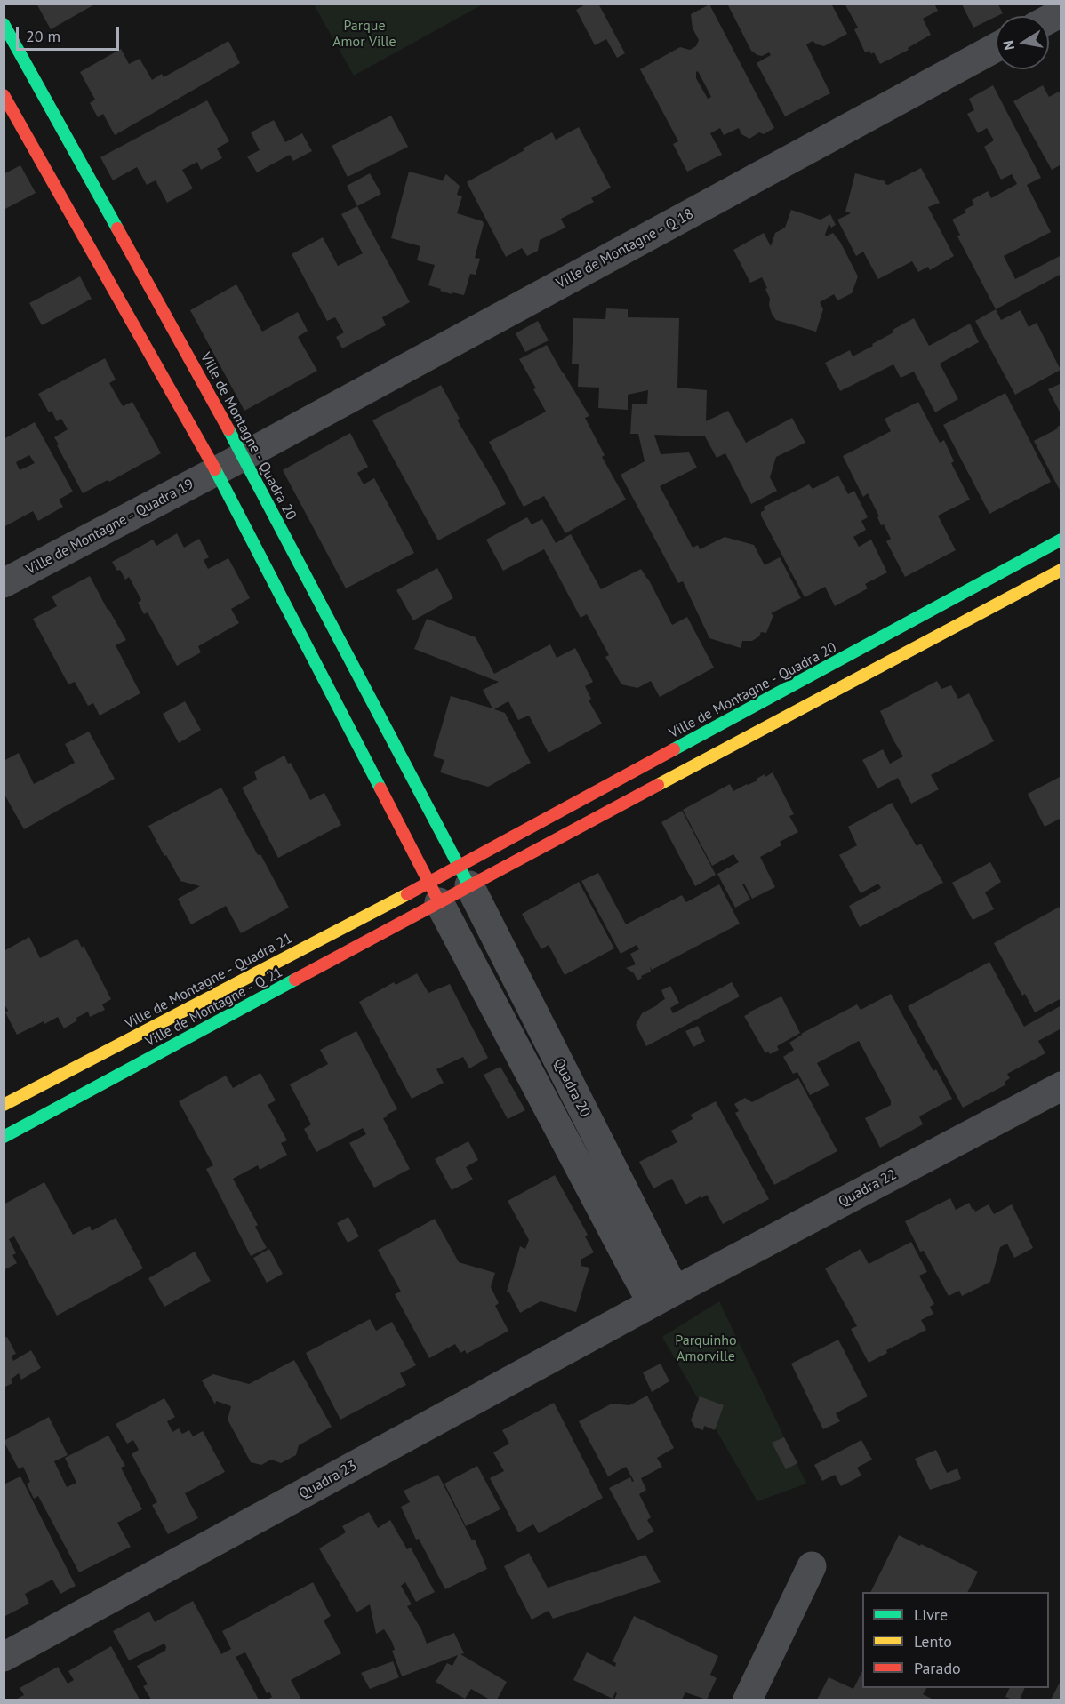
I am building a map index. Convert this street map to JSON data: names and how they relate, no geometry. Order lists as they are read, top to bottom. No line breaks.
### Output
{"streets":{"street":["Ville de Montagne - Q 18","Ville de Montagne - Quadra 20","Ville de Montagne - Quadra 19","Ville de Montagne - Quadra 21","Ville de Montagne - Q 21","Quadra 20","Quadra 22","Quadra 23"]},"crossings":[["Ville de Montagne - Q 18","Ville de Montagne - Quadra 20"],["Ville de Montagne - Q 18","Ville de Montagne - Quadra 19"],["Ville de Montagne - Quadra 20","Ville de Montagne - Quadra 21"],["Ville de Montagne - Quadra 20","Ville de Montagne - Q 21"],["Ville de Montagne - Quadra 20","Quadra 20"],["Ville de Montagne - Quadra 21","Ville de Montagne - Q 21"],["Ville de Montagne - Quadra 21","Quadra 20"],["Ville de Montagne - Q 21","Quadra 20"],["Quadra 20","Quadra 22"],["Quadra 20","Quadra 23"],["Quadra 22","Quadra 23"]],"parks":["Parque Amor Ville","Parquinho Amorville"],"legend":["Livre","Lento","Parado"],"scale_bar":"20 m","north":"left"}
